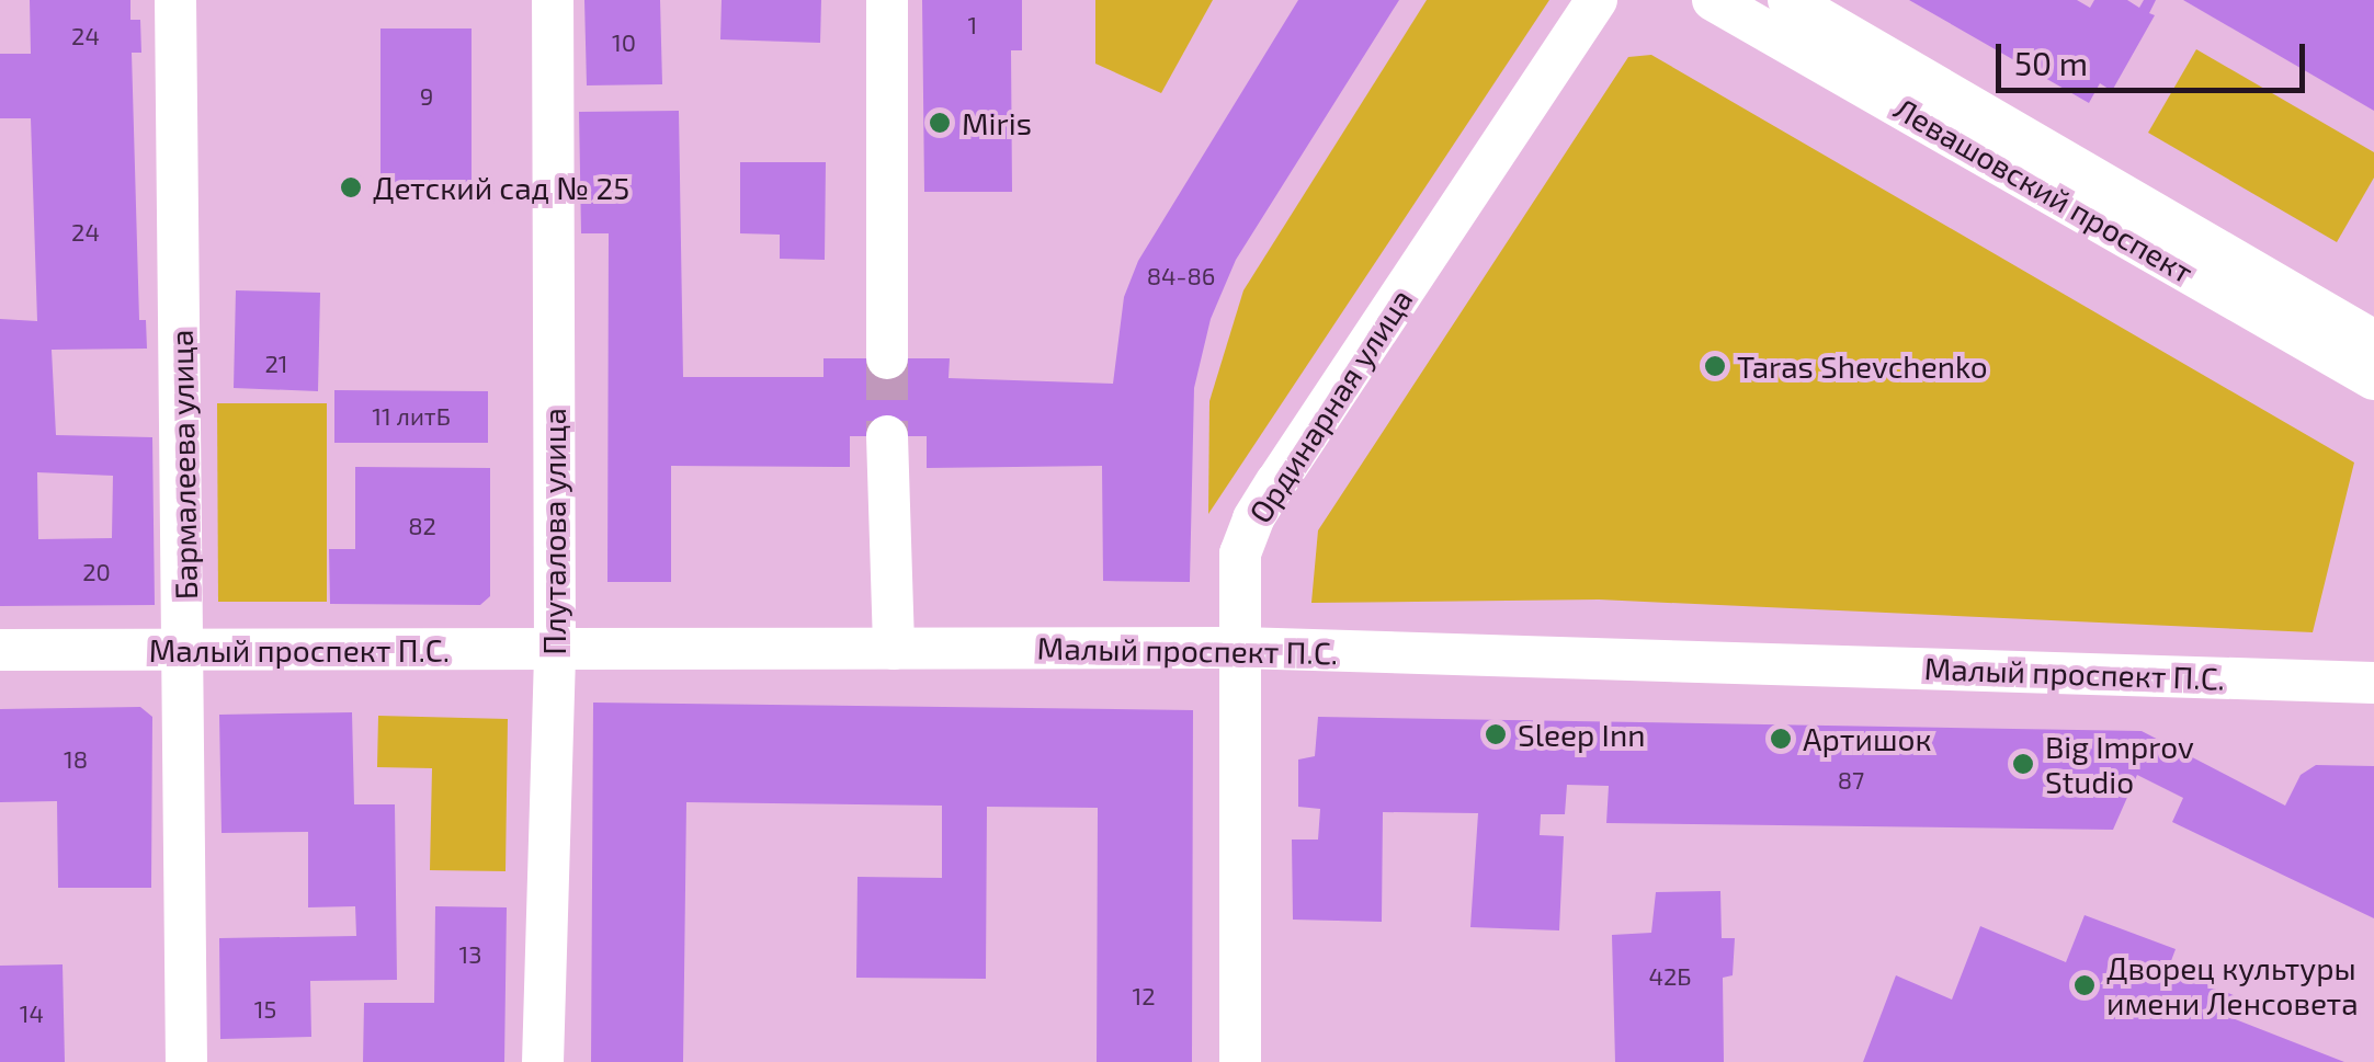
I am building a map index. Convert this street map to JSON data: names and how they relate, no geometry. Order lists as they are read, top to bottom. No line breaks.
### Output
{"streets":{"street":["Левашовский проспект","Ординарная улица","Бармалеева улица","Плуталова улица","Малый проспект П.С."]},"crossings":[["Ординарная улица","Малый проспект П.С."],["Бармалеева улица","Малый проспект П.С."],["Плуталова улица","Малый проспект П.С."]],"places":["Miris","Детский сад № 25","Taras Shevchenko","Sleep Inn","Артишок","Big Improv Studio","Дворец культуры имени Ленсовета"],"house_numbers":["1","24","10","9","24","84-86","21","11 литБ","82","20","18","87","13","42Б","12","15","14"],"scale_bar":"50 m"}
